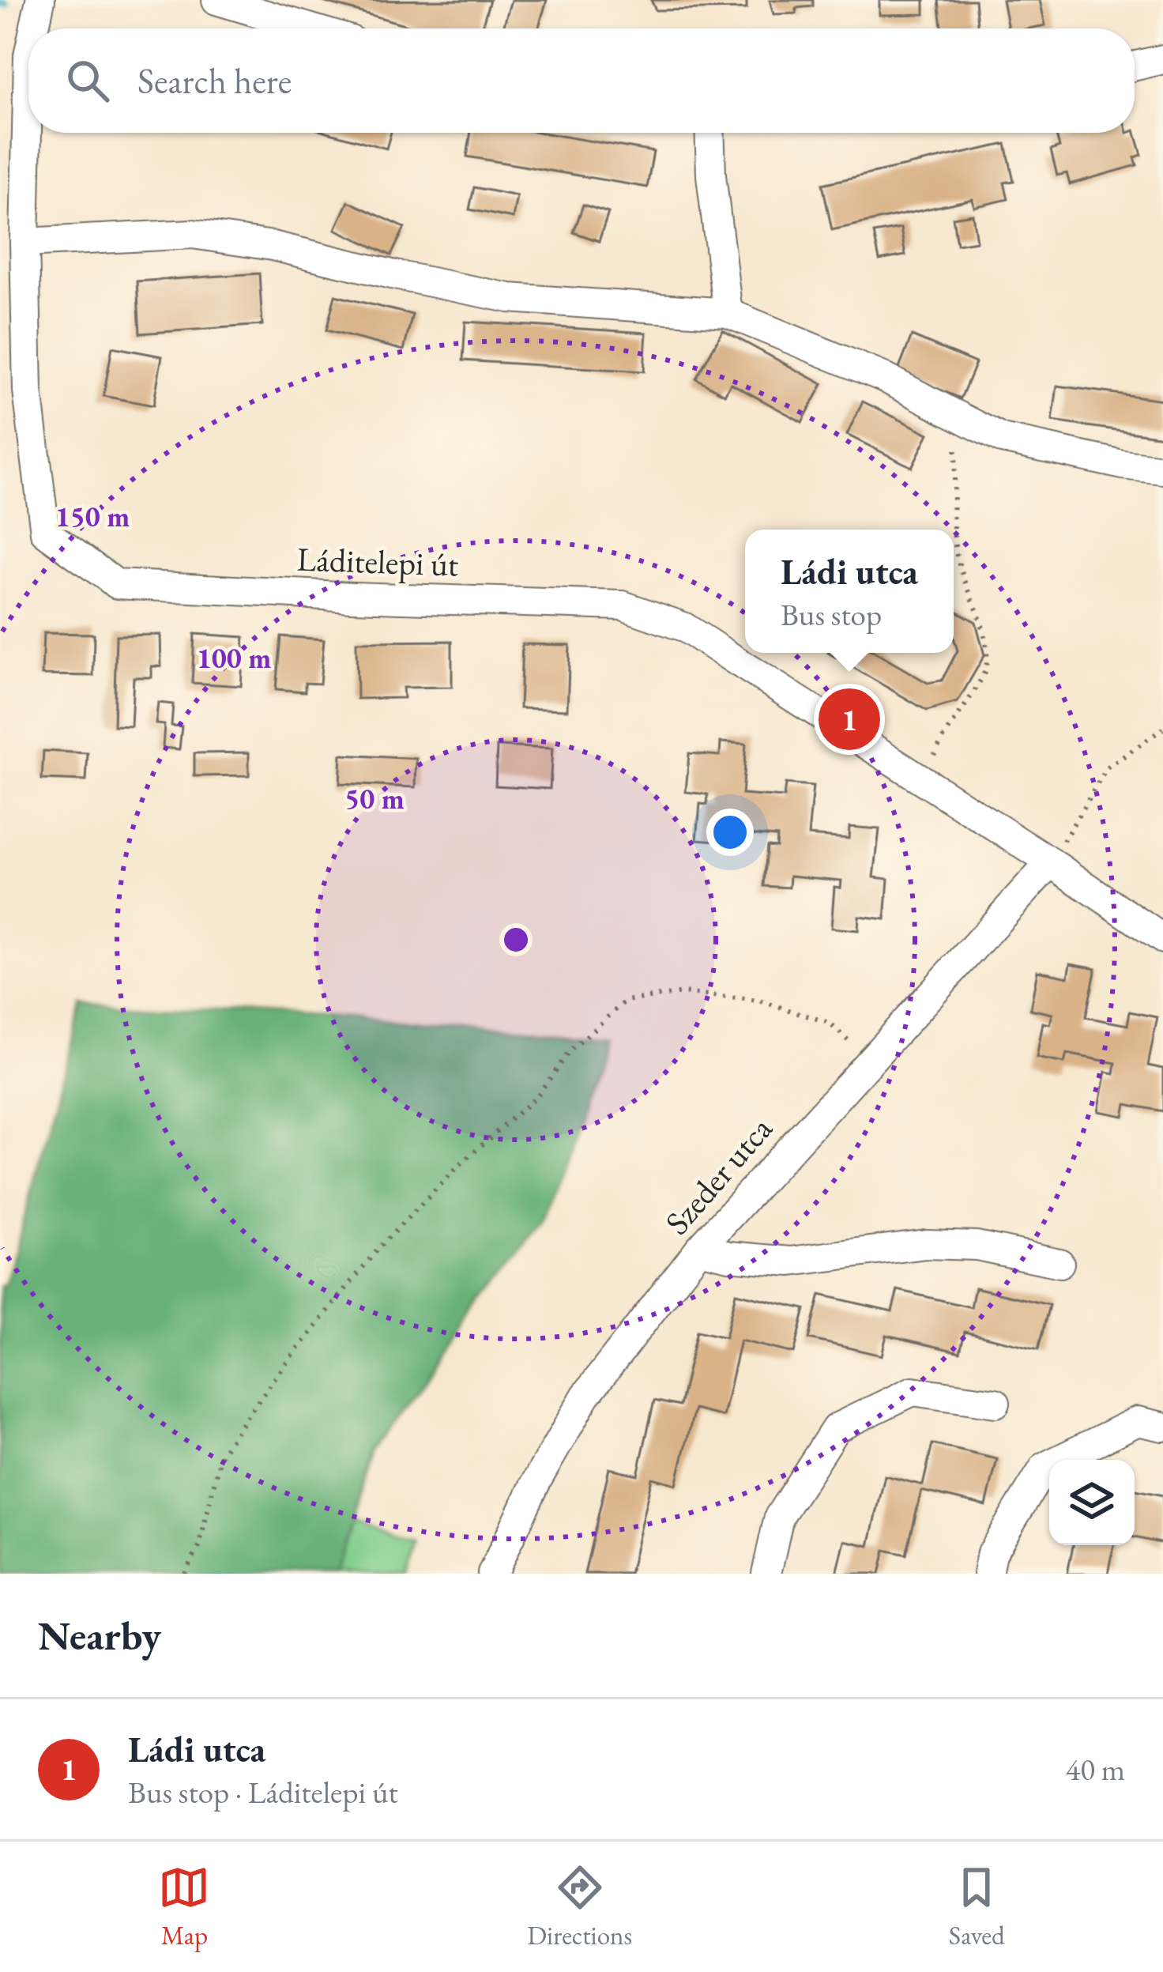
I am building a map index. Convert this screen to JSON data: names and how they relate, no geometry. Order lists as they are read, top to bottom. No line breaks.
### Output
{"streets":{"street":["Láditelepi út","Szeder utca"]},"crossings":[["Láditelepi út","Szeder utca"]],"page":{"search":"Search here","popup":["Ládi utca","Bus stop"],"pins":"1","heading":"Nearby","list":[{"mark":"1","name":"Ládi utca","note":"Bus stop · Láditelepi út","value":"40 m"}],"nav":["Map","Directions","Saved"]},"rings":["150 m","100 m","50 m"]}
